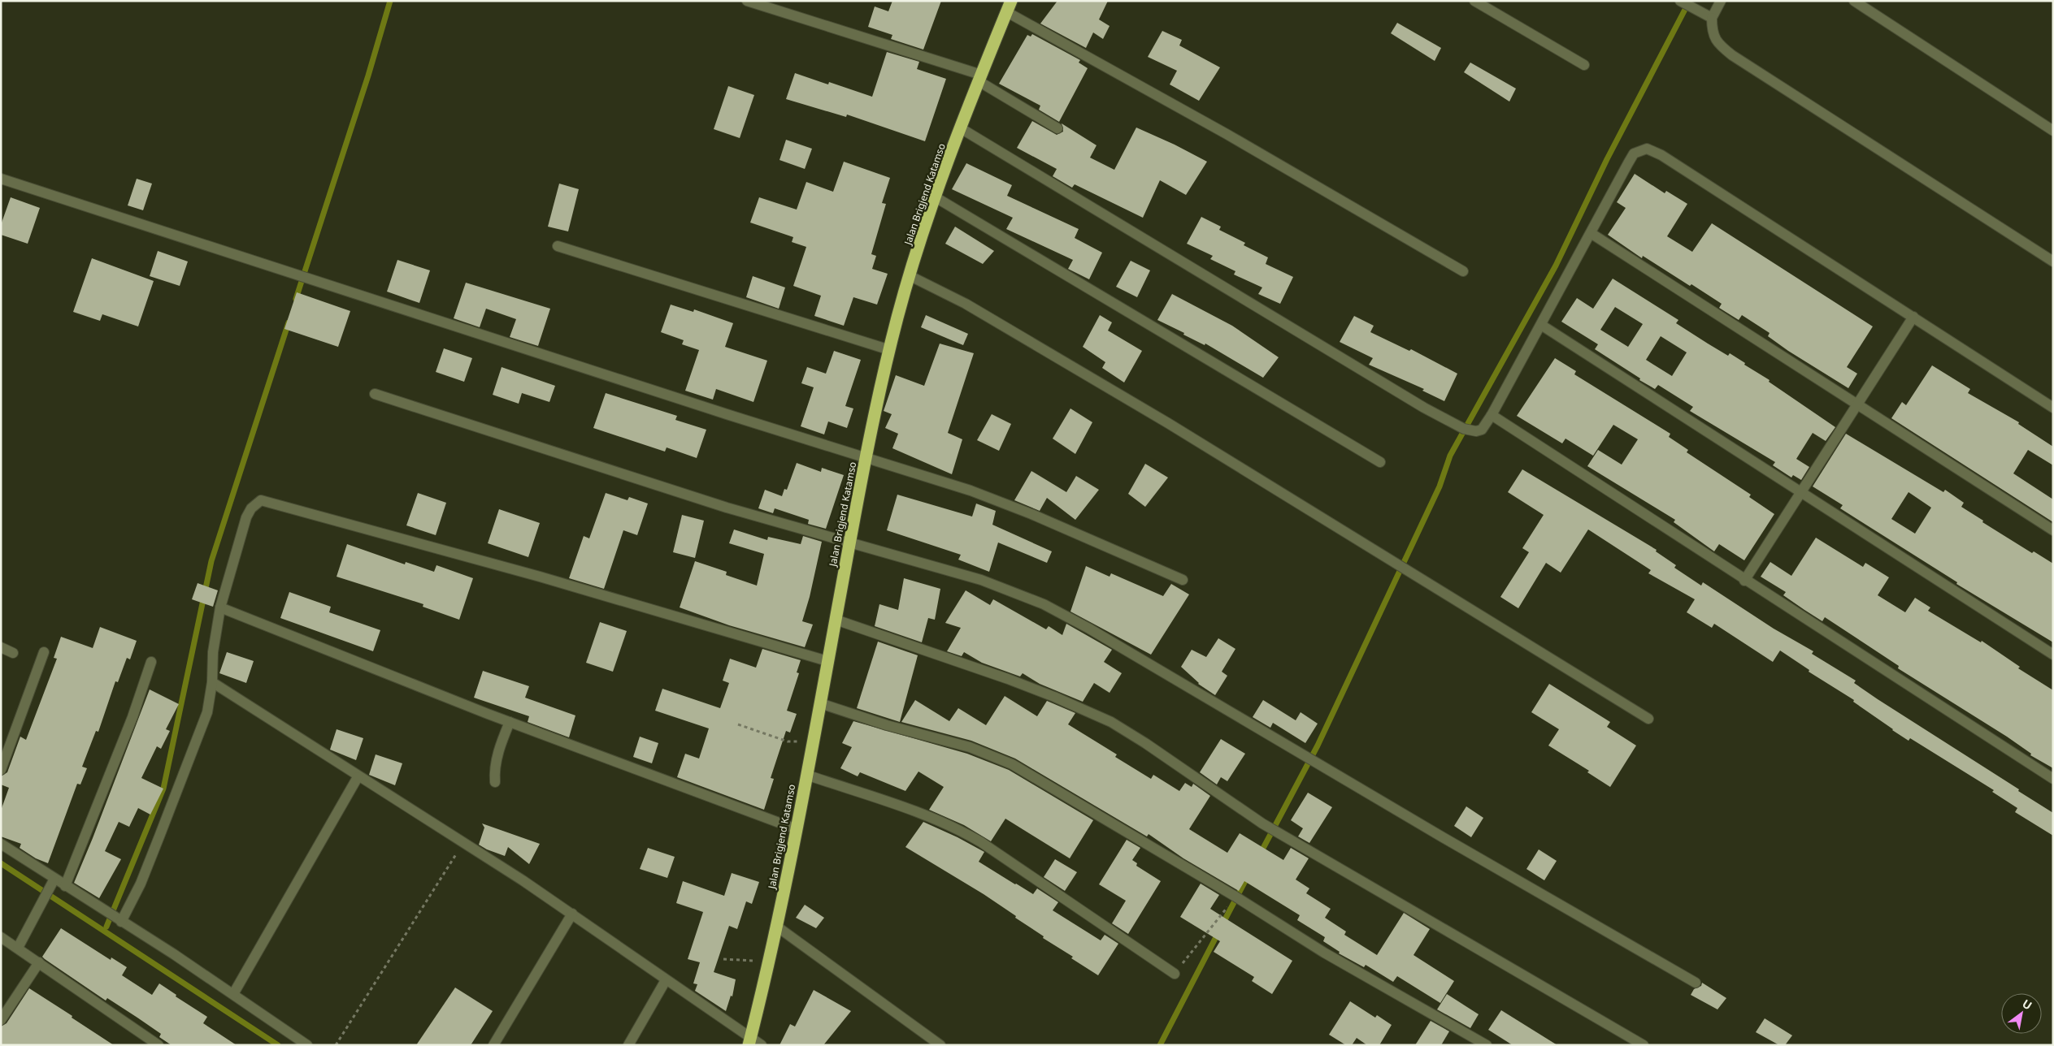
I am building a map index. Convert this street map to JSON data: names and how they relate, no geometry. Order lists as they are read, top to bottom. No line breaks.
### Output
{"streets":{"highway":["Jalan Brigjend Katamso"]},"north":"top right"}
